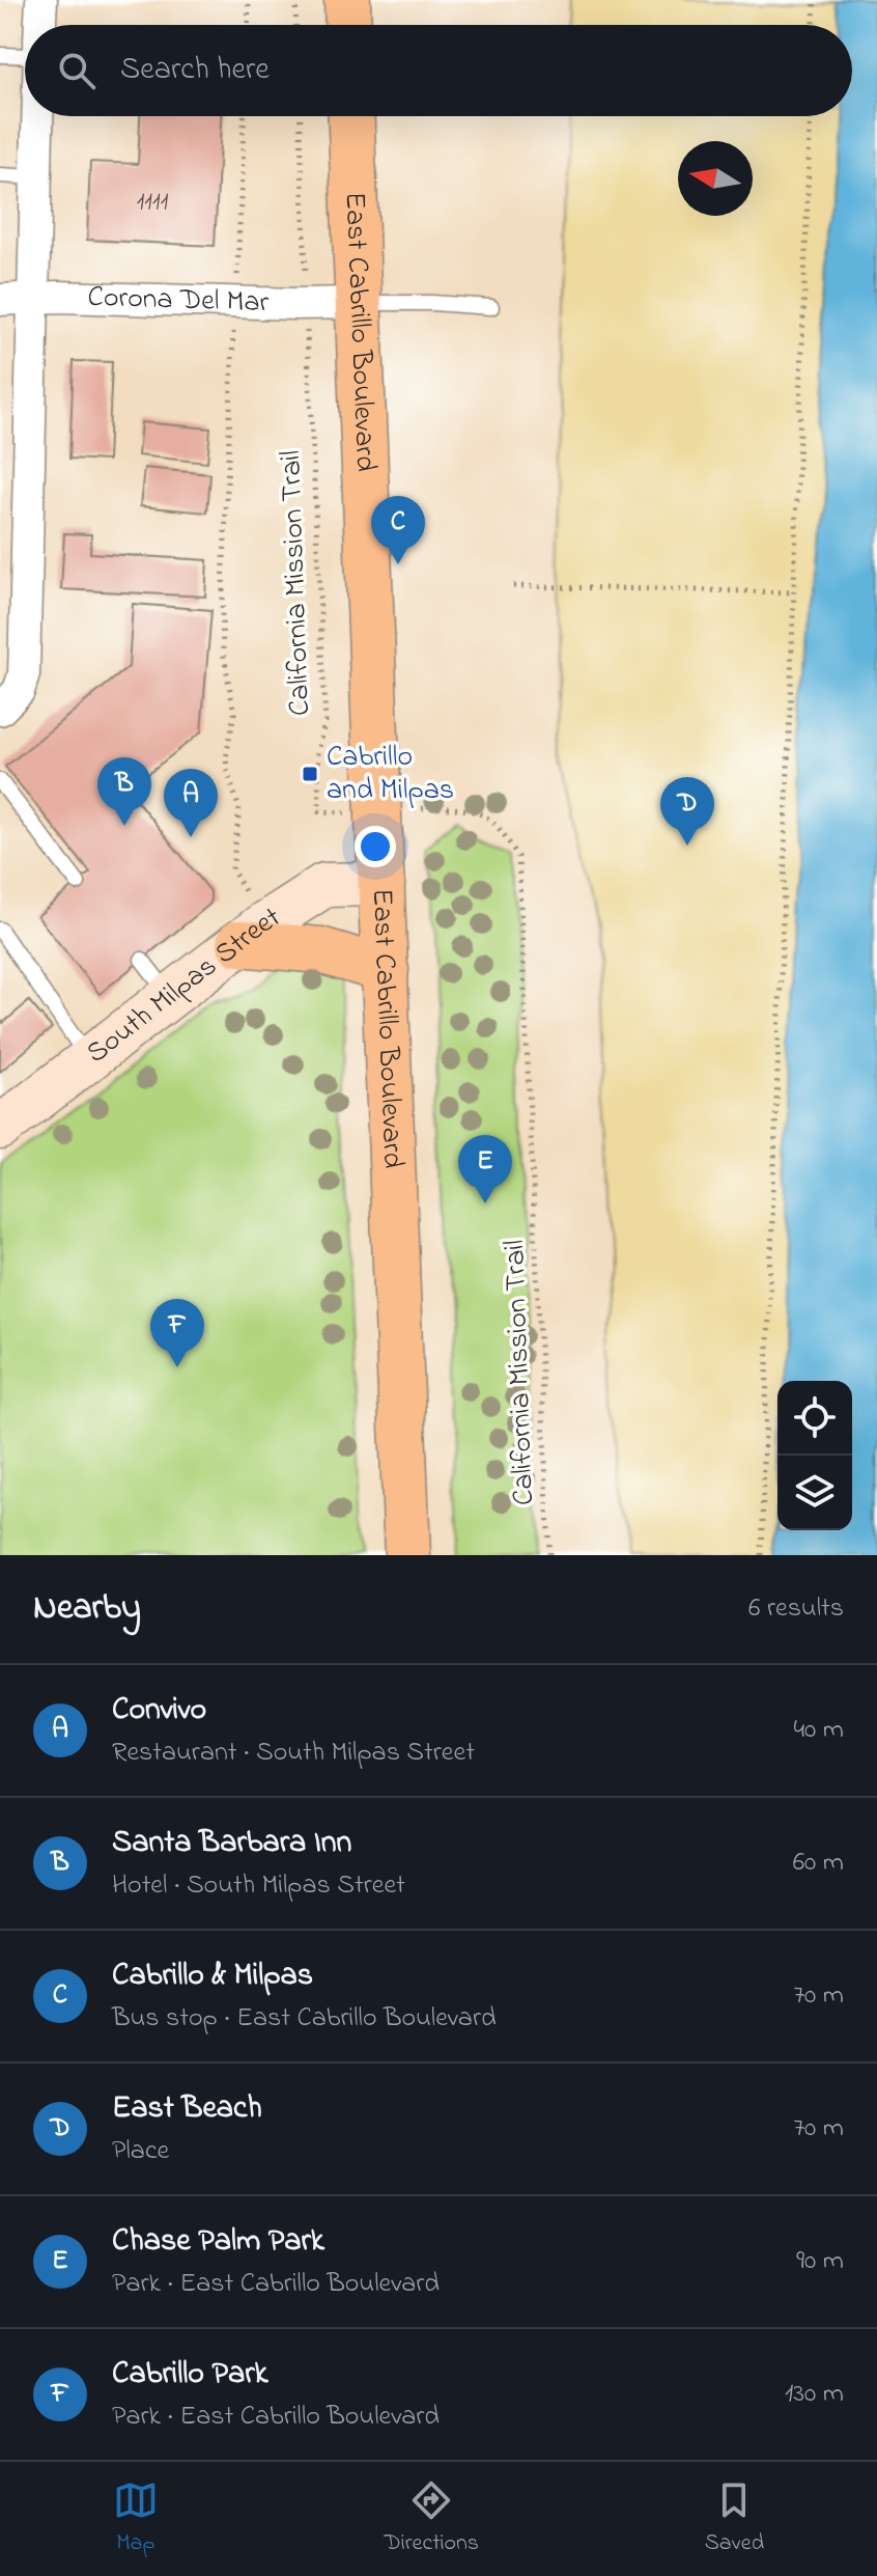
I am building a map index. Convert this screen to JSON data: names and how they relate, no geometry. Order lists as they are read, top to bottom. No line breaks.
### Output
{"streets":{"main road":["East Cabrillo Boulevard","South Milpas Street"],"street":["Corona Del Mar"],"path":["California Mission Trail"]},"crossings":[["Corona Del Mar","East Cabrillo Boulevard"],["East Cabrillo Boulevard","South Milpas Street"]],"places":{"transit":["Cabrillo and Milpas"]},"house_numbers":["1111"],"north":"left","page":{"search":"Search here","pins":["C","B","A","D","E","F"],"heading":["Nearby","6 results"],"list":[{"mark":"A","name":"Convivo","note":"Restaurant · South Milpas Street","value":"40 m"},{"mark":"B","name":"Santa Barbara Inn","note":"Hotel · South Milpas Street","value":"60 m"},{"mark":"C","name":"Cabrillo & Milpas","note":"Bus stop · East Cabrillo Boulevard","value":"70 m"},{"mark":"D","name":"East Beach","note":"Place","value":"70 m"},{"mark":"E","name":"Chase Palm Park","note":"Park · East Cabrillo Boulevard","value":"90 m"},{"mark":"F","name":"Cabrillo Park","note":"Park · East Cabrillo Boulevard","value":"130 m"}],"nav":["Map","Directions","Saved"]}}
